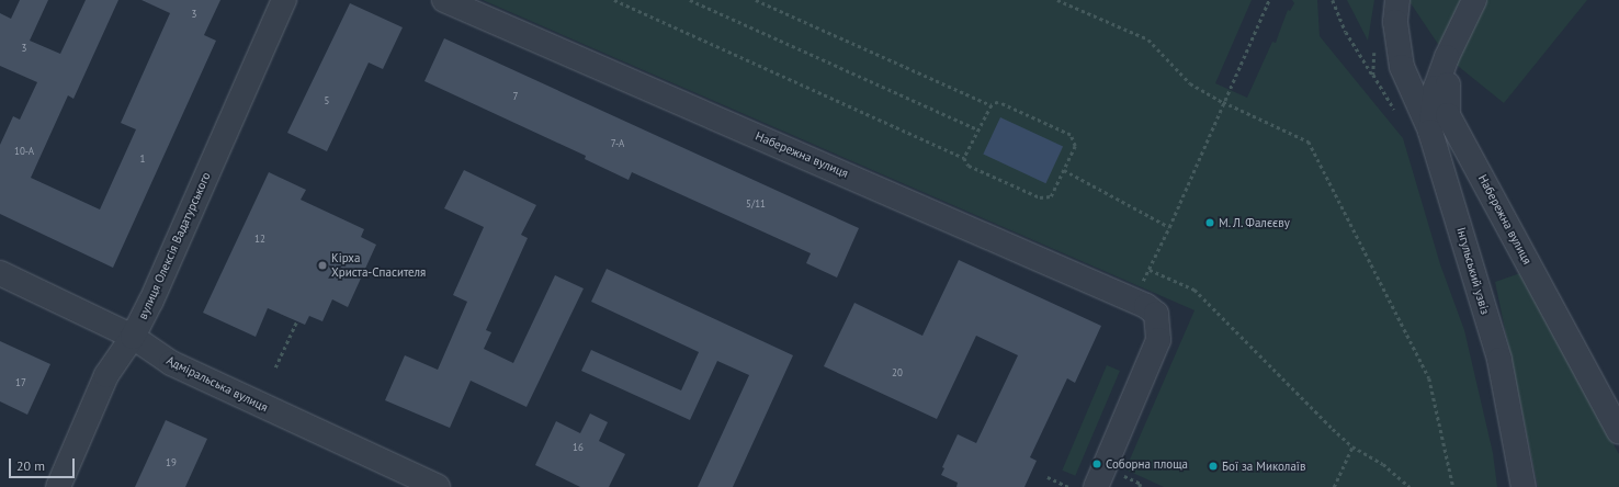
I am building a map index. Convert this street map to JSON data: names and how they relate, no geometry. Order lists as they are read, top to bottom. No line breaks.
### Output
{"streets":{"street":["Набережна вулиця","вулиця Олексія Вадатурського","Інгульський узвіз","Адміральська вулиця"]},"crossings":[["Набережна вулиця","Інгульський узвіз"],["вулиця Олексія Вадатурського","Адміральська вулиця"]],"places":["М. Л. Фалєєву","Кірха Христа-Спасителя","Соборна площа","Бої за Миколаїв"],"house_numbers":["3","3","7","5","7-А","10-А","1","5/11","12","20","17","16","19"],"scale_bar":"20 m"}
